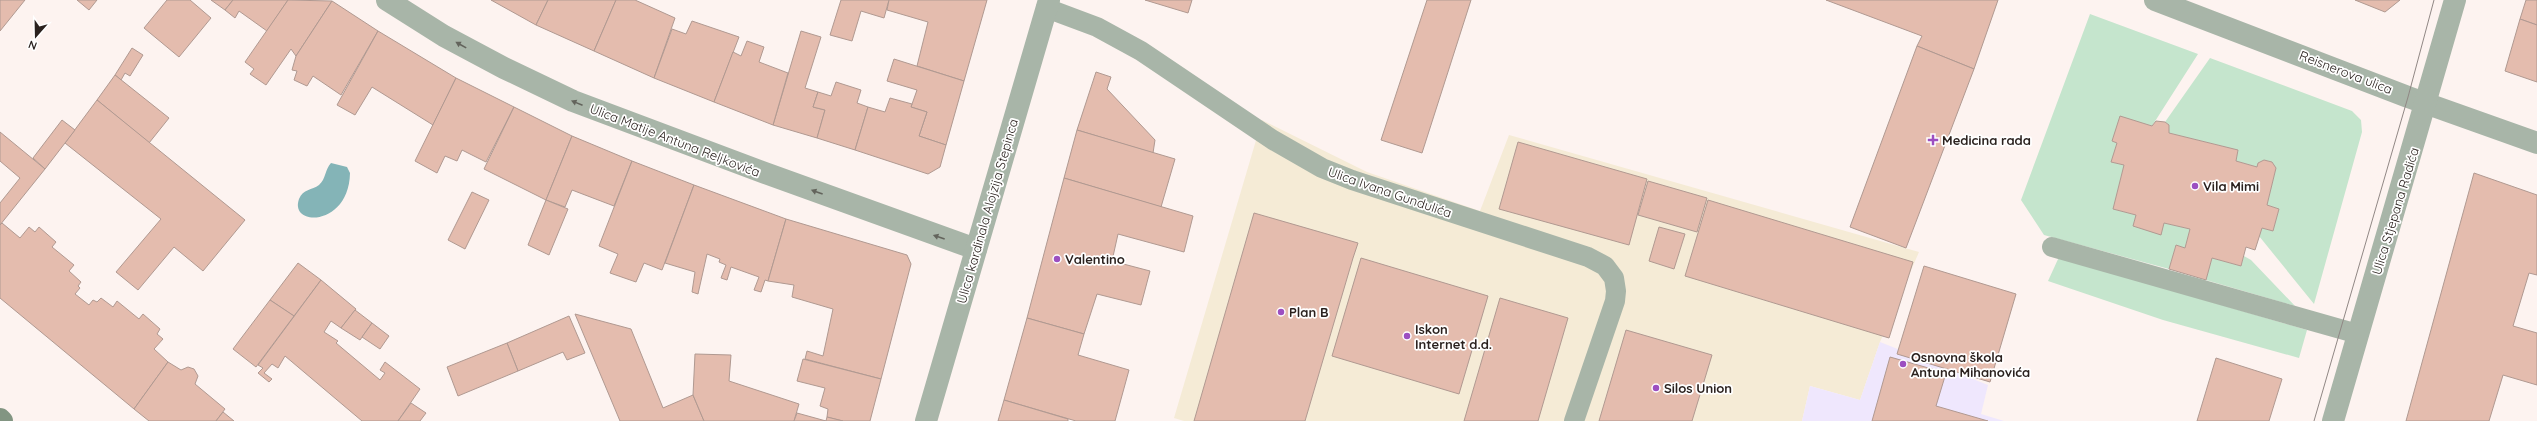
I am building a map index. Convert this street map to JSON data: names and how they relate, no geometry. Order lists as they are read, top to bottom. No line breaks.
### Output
{"streets":{"street":["Reisnerova ulica","Ulica Matije Antuna Reljkovića","Ulica kardinala Alojzija Stepinca","Ulica Stjepana Radića"],"lane":["Ulica Ivana Gundulića"]},"crossings":[["Reisnerova ulica","Ulica Stjepana Radića"],["Ulica Matije Antuna Reljkovića","Ulica kardinala Alojzija Stepinca"],["Ulica Ivana Gundulića","Ulica kardinala Alojzija Stepinca"]],"one_way":["Ulica Matije Antuna Reljkovića"],"places":{"health":["Medicina rada"],"other":["Vila Mimi","Valentino","Plan B","Iskon Internet d.d.","Osnovna škola Antuna Mihanovića","Silos Union"]},"north":"bottom"}
